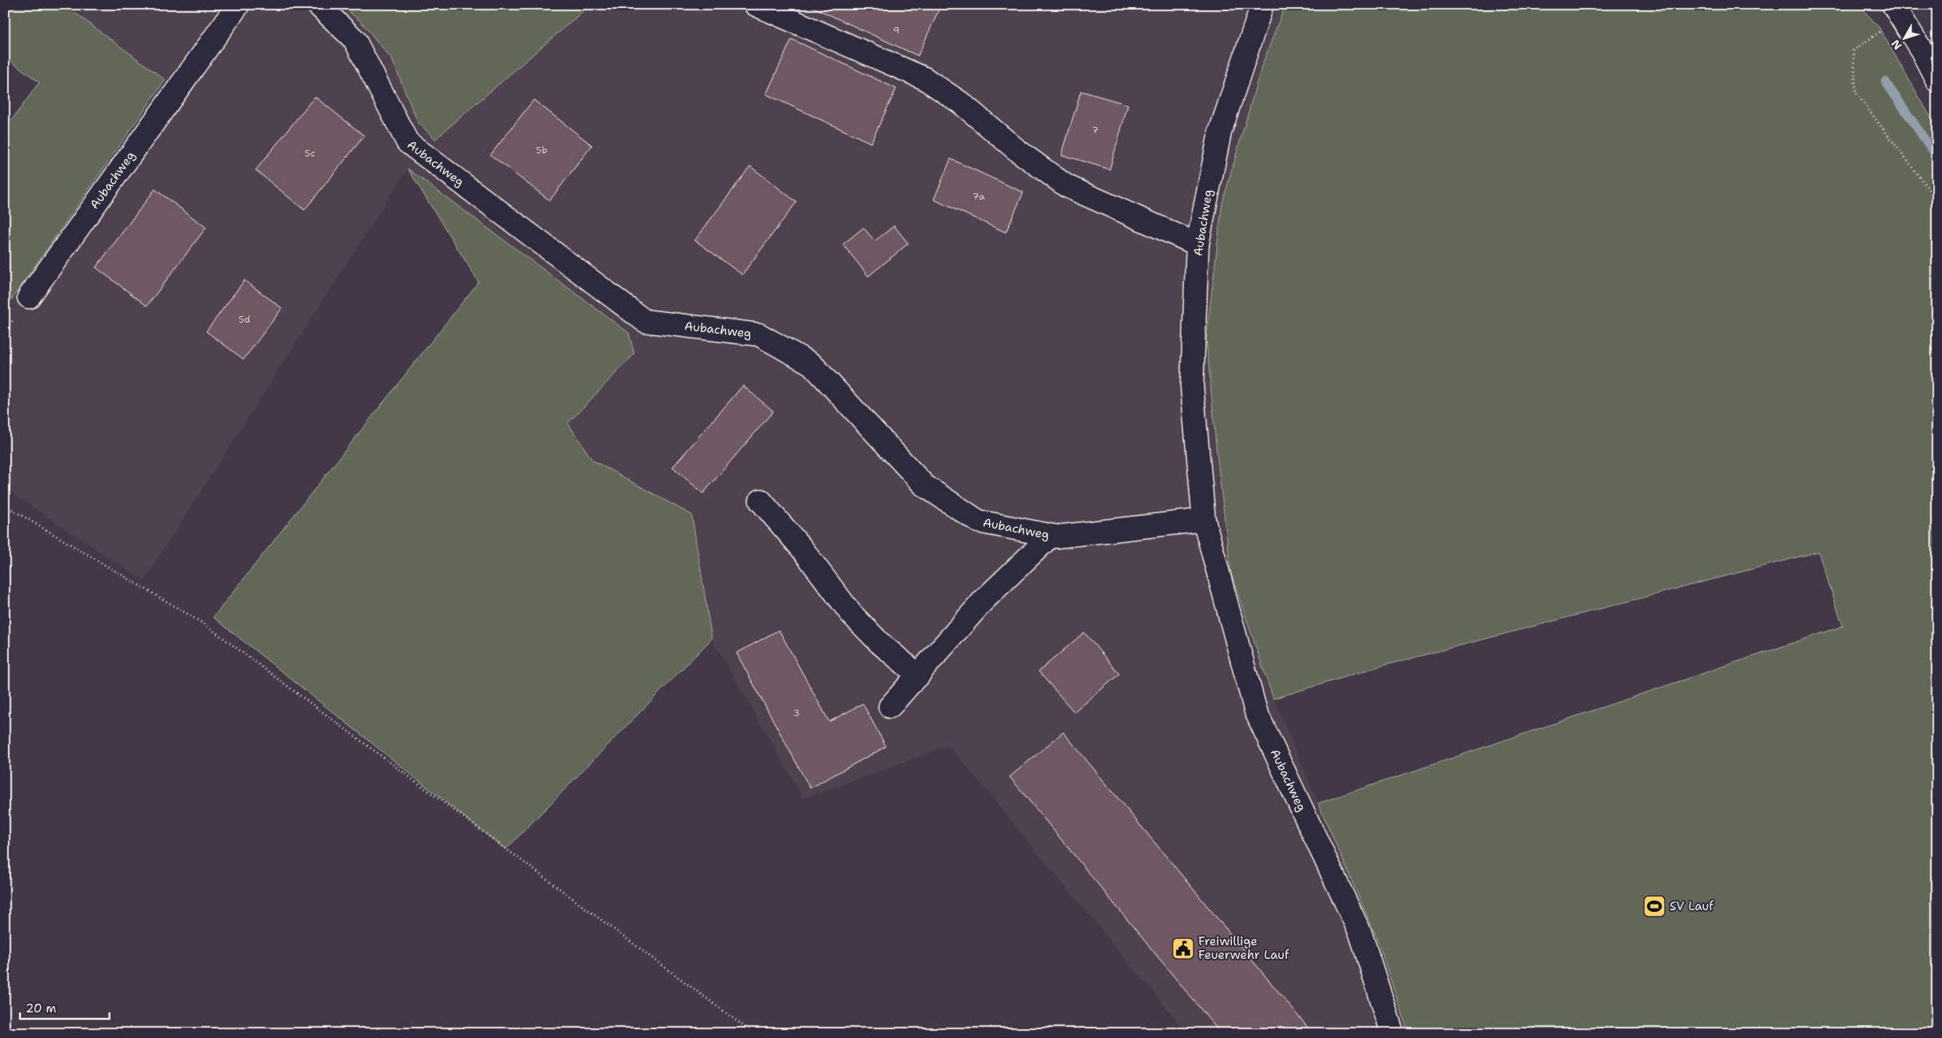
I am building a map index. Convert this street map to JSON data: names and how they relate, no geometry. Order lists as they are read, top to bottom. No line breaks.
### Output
{"streets":{"street":["Aubachweg"]},"places":{"sports":["SV Lauf"],"public building":["Freiwillige Feuerwehr Lauf"]},"house_numbers":["9","7","5b","5c","7a","5d","3"],"scale_bar":"20 m","north":"bottom left"}
